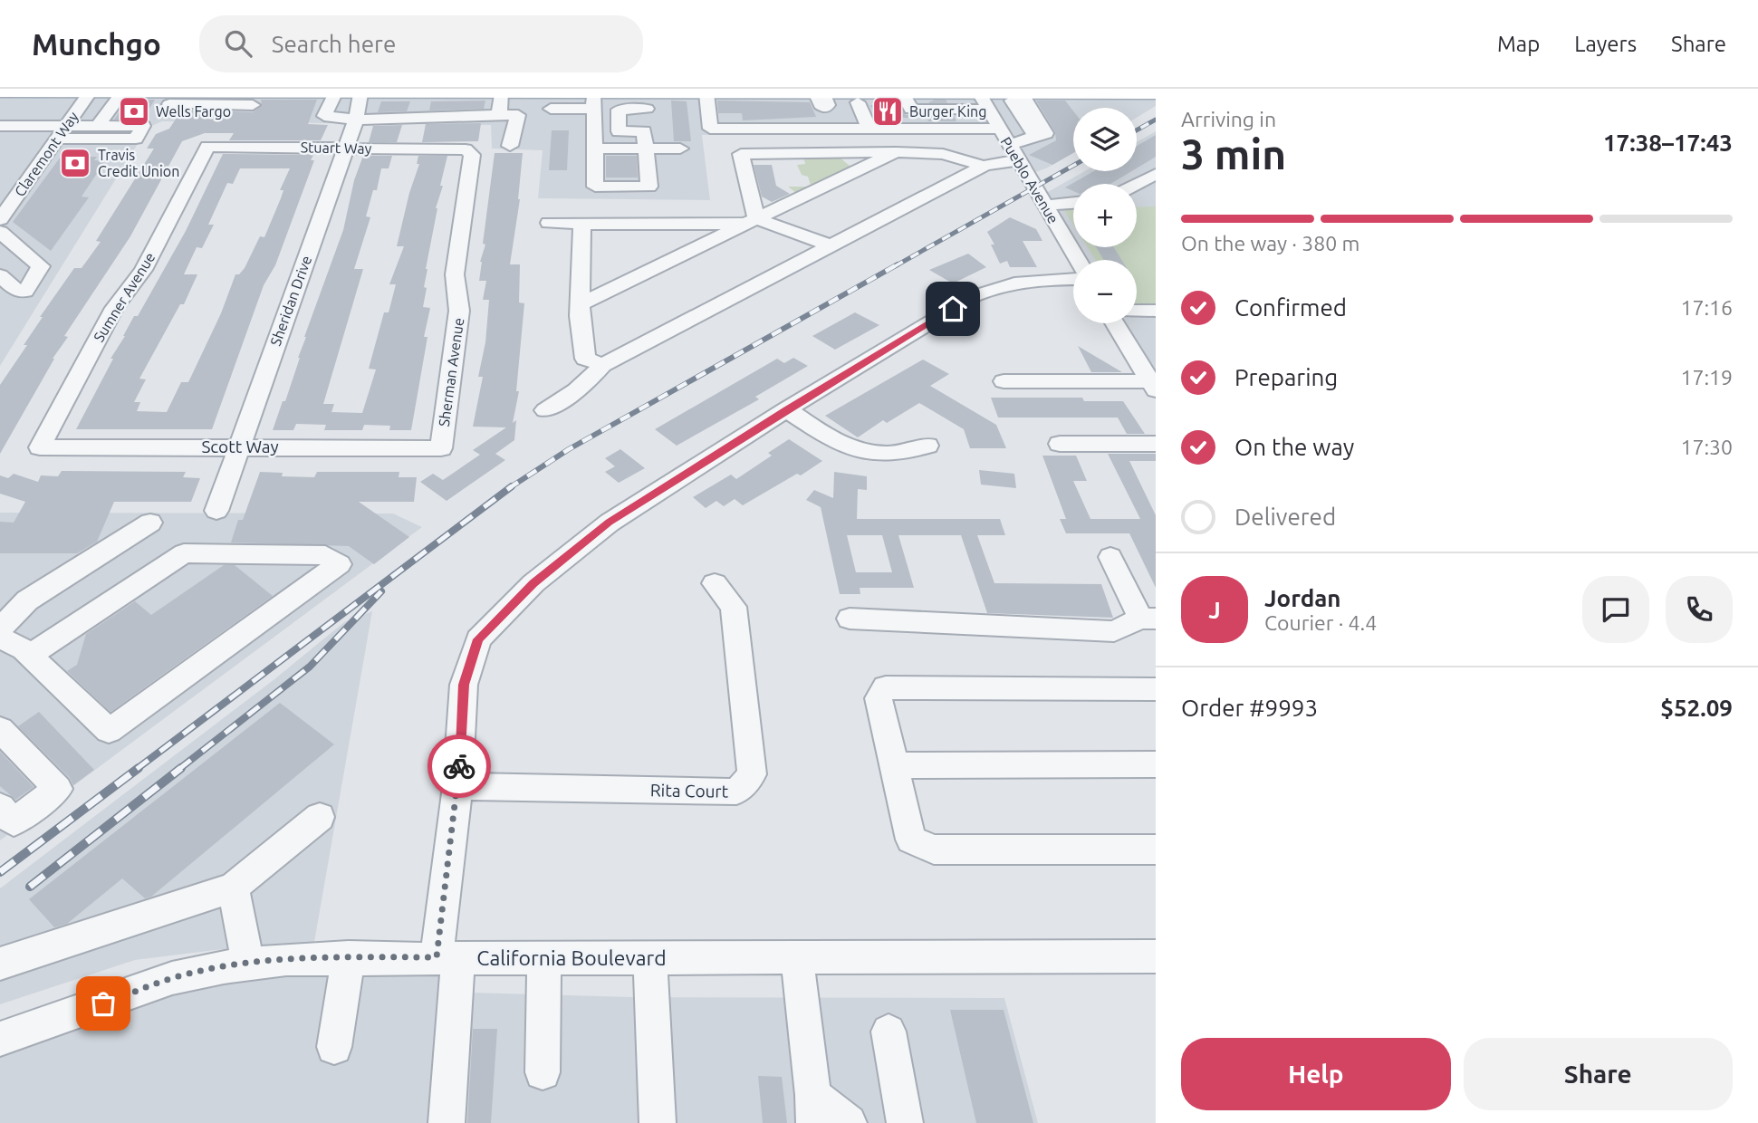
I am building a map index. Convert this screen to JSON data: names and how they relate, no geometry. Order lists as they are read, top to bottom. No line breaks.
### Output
{"streets":{"street":["Stuart Way","Claremont Way","Pueblo Avenue","Sumner Avenue","Sheridan Drive","Sherman Avenue","Scott Way","Rita Court","California Boulevard"]},"crossings":[["Stuart Way","Sumner Avenue"],["Stuart Way","Sheridan Drive"],["Stuart Way","Sherman Avenue"],["Sumner Avenue","Scott Way"],["Sheridan Drive","Scott Way"],["Sherman Avenue","Scott Way"]],"places":{"bank":["Wells Fargo","Travis Credit Union"],"restaurant":["Burger King"]},"page":{"header":"Munchgo","search":"Search here","nav":["Map","Layers","Share"],"heading":["3 min","Arriving in","17:38–17:43"],"panel":["Jordan","Courier · 4.4","Order #9993","$52.09"],"map_buttons":["+","−"],"bar":"On the way · 380 m","list":[["Confirmed","17:16"],["Preparing","17:19"],["On the way","17:30"],"Delivered"],"round":"J","buttons":["Help","Share"]}}
